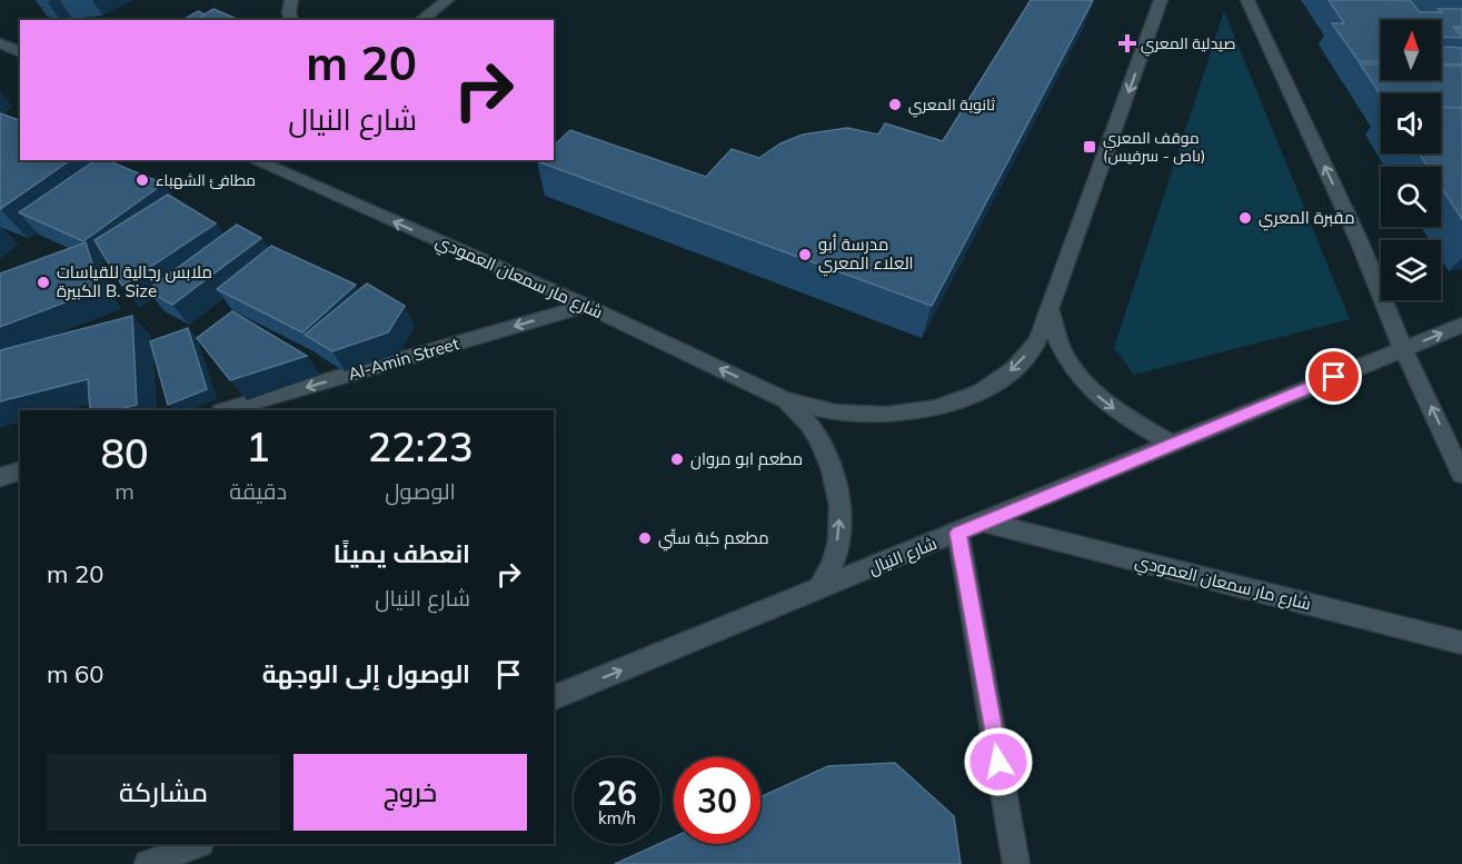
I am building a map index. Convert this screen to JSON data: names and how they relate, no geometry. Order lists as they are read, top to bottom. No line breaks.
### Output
{"streets":{"street":["شارع مار سمعان العمودي","Al-Amin Street","شارع النيال"]},"crossings":[["شارع مار سمعان العمودي","Al-Amin Street"],["شارع مار سمعان العمودي","شارع النيال"]],"one_way":["شارع مار سمعان العمودي","Al-Amin Street","شارع النيال"],"places":{"health":["صيدلية المعري"],"other":["ثانوية المعري","مطافئ الشهباء","مقبرة المعري","مدرسة أبو العلاء المعري","ملابس رجالية للقياسات الكبيرة B. Size","مطعم ابو مروان","مطعم كبة ستّي"],"transit":["موقف المعري (باص - سرفيس)"]},"north":"top","page":{"turn":["20 m","شارع النيال"],"eta":["22:23","الوصول","1","دقيقة","80","m"],"list":[{"name":"انعطف يمينًا","note":"شارع النيال","value":"20 m"},{"name":"الوصول إلى الوجهة","value":"60 m"}],"buttons":["خروج","مشاركة"],"speed":"26 km/h","limit":"30"}}
